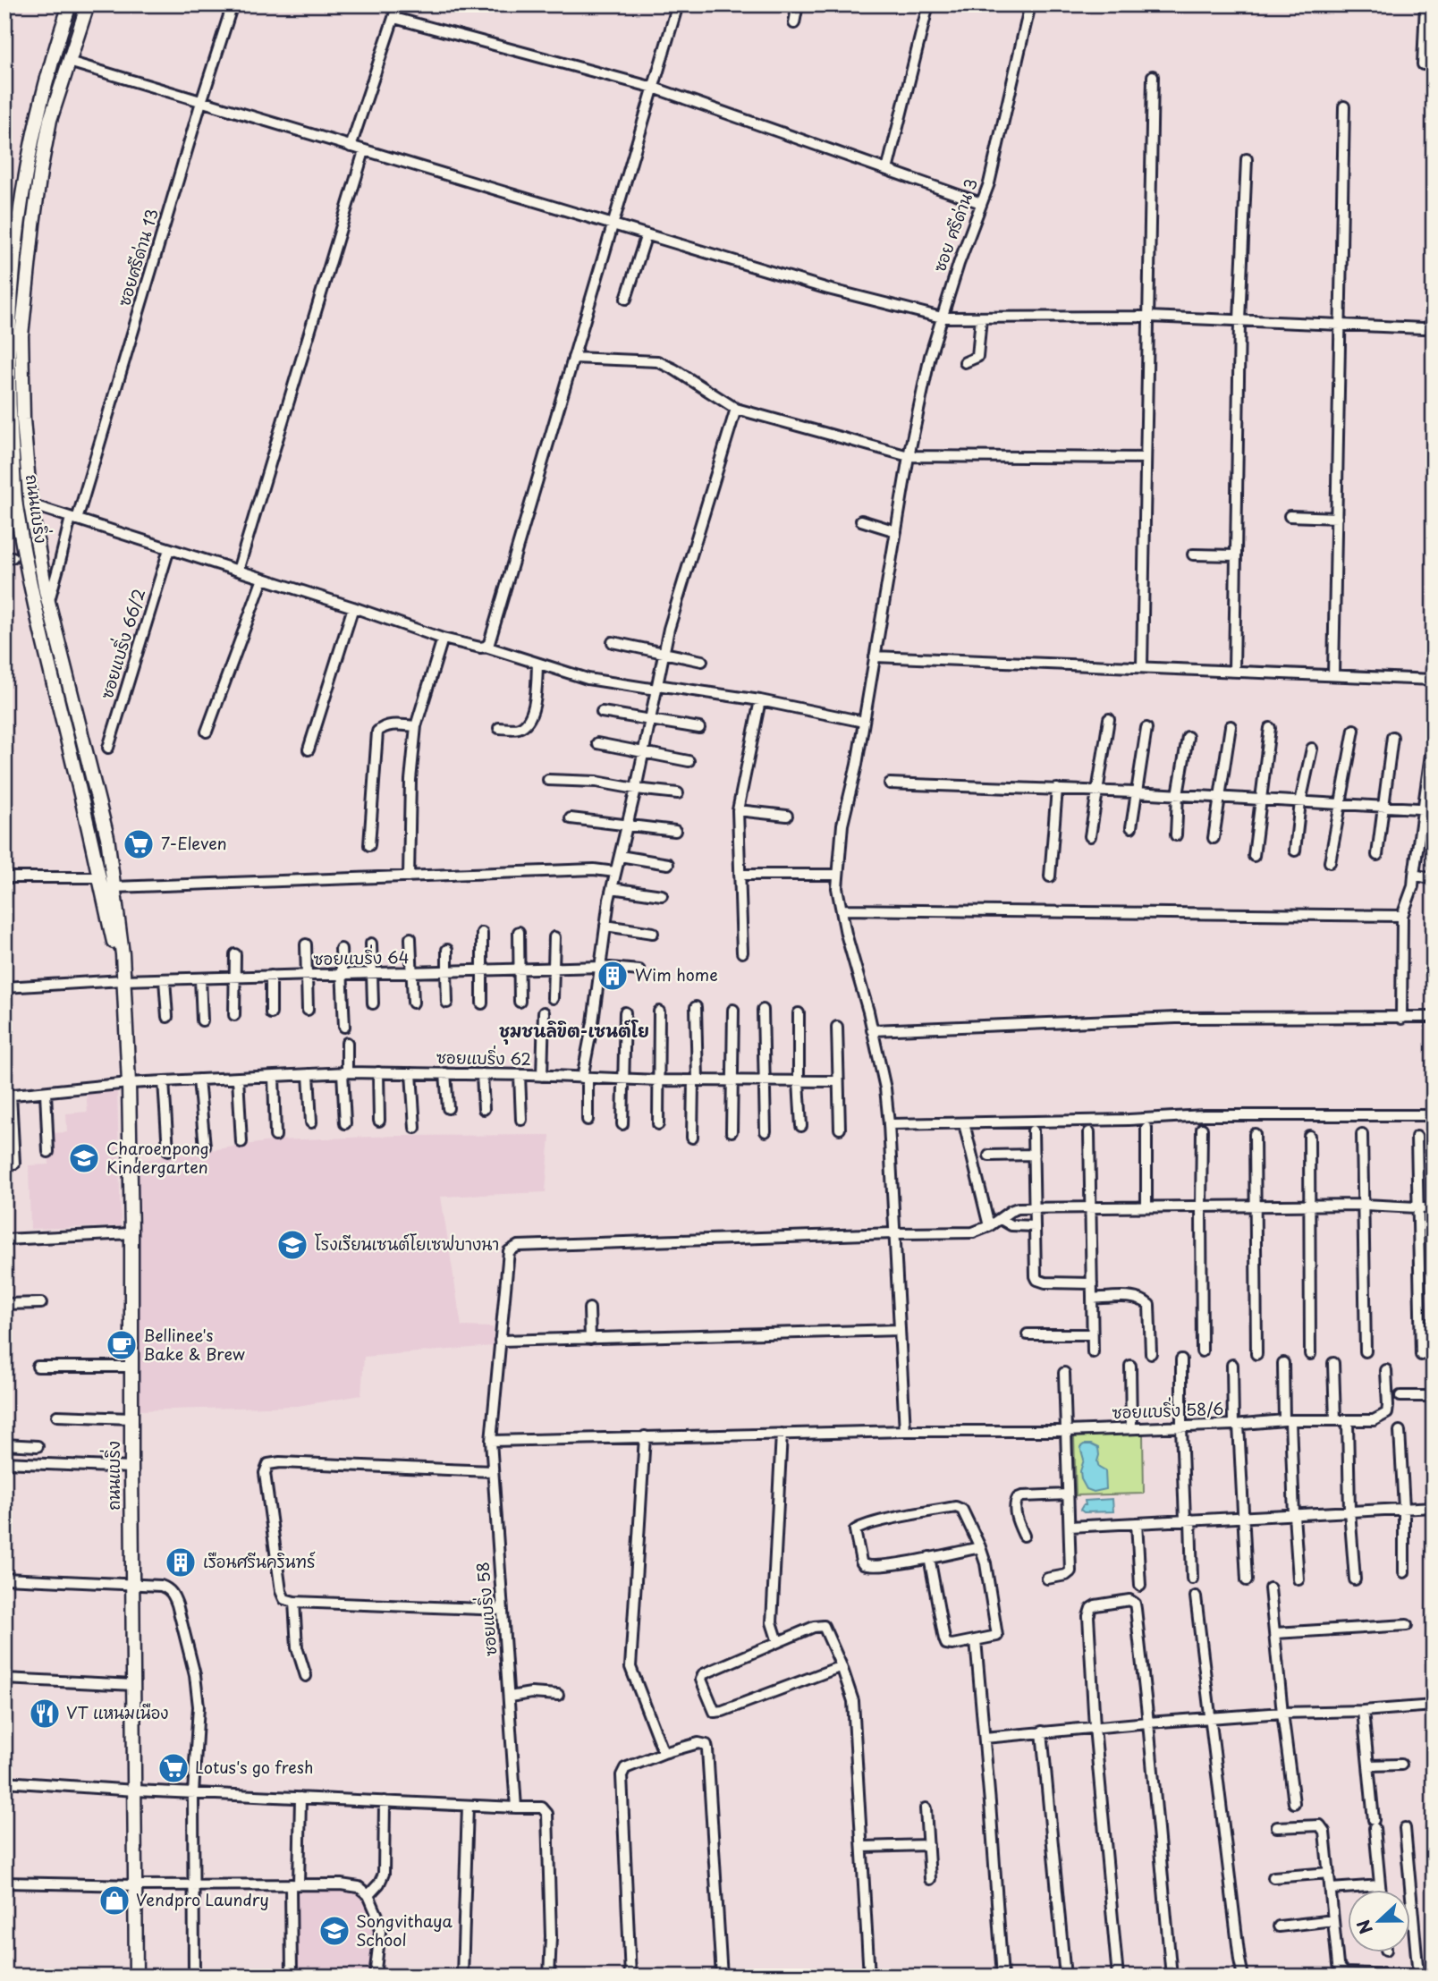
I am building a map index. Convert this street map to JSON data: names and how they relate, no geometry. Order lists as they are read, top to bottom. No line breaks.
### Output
{"streets":{"main road":["ถนนแบริ่ง"],"street":["ซอย ศรีด่าน 3","ซอยศรีด่าน 13","ซอยแบริ่ง 66/2","ซอยแบริ่ง 64","ซอยแบริ่ง 62","ซอยแบริ่ง 58/6","ซอยแบริ่ง 58"]},"crossings":[["ซอย ศรีด่าน 3","ซอยแบริ่ง 58/6"],["ซอย ศรีด่าน 3","ซอยแบริ่ง 58"],["ซอยศรีด่าน 13","ถนนแบริ่ง"],["ถนนแบริ่ง","ซอยแบริ่ง 64"],["ถนนแบริ่ง","ซอยแบริ่ง 62"]],"districts":["ชุมชนลิขิต-เซนต์โย"],"places":{"supermarket":["7-Eleven","Lotus's go fresh"],"building":["Wim home","เรือนศรีนครินทร์"],"school or university":["Charoenpong Kindergarten","โรงเรียนเซนต์โยเซฟบางนา","Songvithaya School"],"cafe":["Bellinee's Bake & Brew"],"restaurant":["VT แหนมเนือง"],"shop":["Vendpro Laundry"]},"north":"left"}
